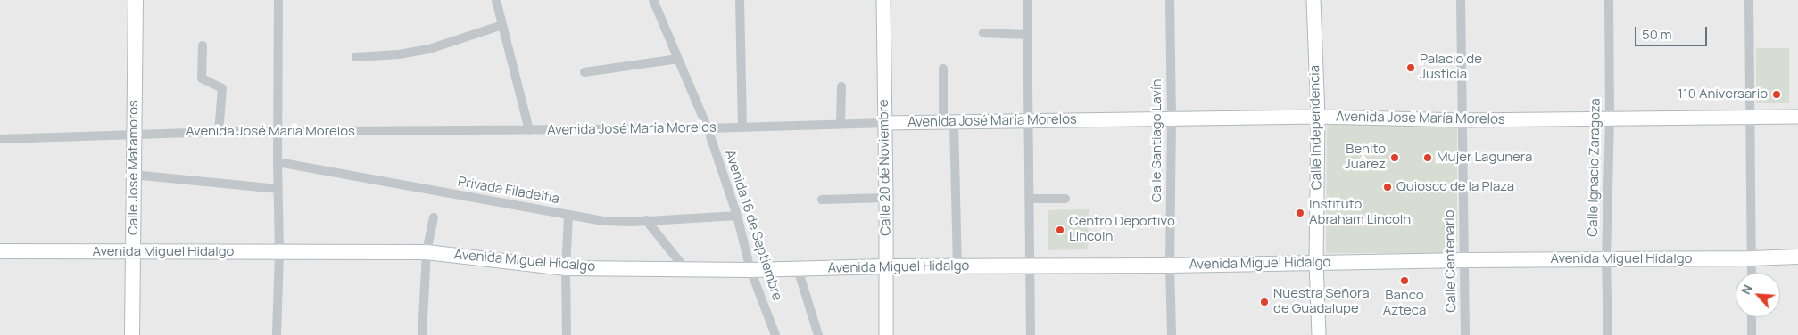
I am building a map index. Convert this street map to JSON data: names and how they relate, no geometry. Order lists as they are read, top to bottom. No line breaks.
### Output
{"streets":{"main road":["Calle José Matamoros","Avenida Miguel Hidalgo"],"street":["Avenida José María Morelos","Calle Independencia","Calle Santiago Lavín","Calle 20 de Noviembre","Calle Ignacio Zaragoza","Privada Filadelfia","Avenida 16 de Septiembre","Calle Centenario"]},"crossings":[["Avenida José María Morelos","Calle Independencia"],["Avenida José María Morelos","Calle Santiago Lavín"],["Avenida José María Morelos","Calle José Matamoros"],["Avenida José María Morelos","Calle 20 de Noviembre"],["Avenida José María Morelos","Calle Ignacio Zaragoza"],["Avenida José María Morelos","Avenida 16 de Septiembre"],["Avenida José María Morelos","Calle Centenario"],["Calle Independencia","Avenida Miguel Hidalgo"],["Calle Santiago Lavín","Avenida Miguel Hidalgo"],["Calle José Matamoros","Avenida Miguel Hidalgo"],["Calle 20 de Noviembre","Avenida Miguel Hidalgo"],["Calle Ignacio Zaragoza","Avenida Miguel Hidalgo"],["Privada Filadelfia","Avenida 16 de Septiembre"],["Avenida 16 de Septiembre","Avenida Miguel Hidalgo"],["Avenida Miguel Hidalgo","Calle Centenario"]],"places":["Palacio de Justicia","110 Aniversario","Benito Juárez","Mujer Lagunera","Quiosco de la Plaza","Instituto Abraham Lincoln","Centro Deportivo Lincoln","Banco Azteca","Nuestra Señora de Guadalupe"],"scale_bar":"50 m","north":"top left"}
